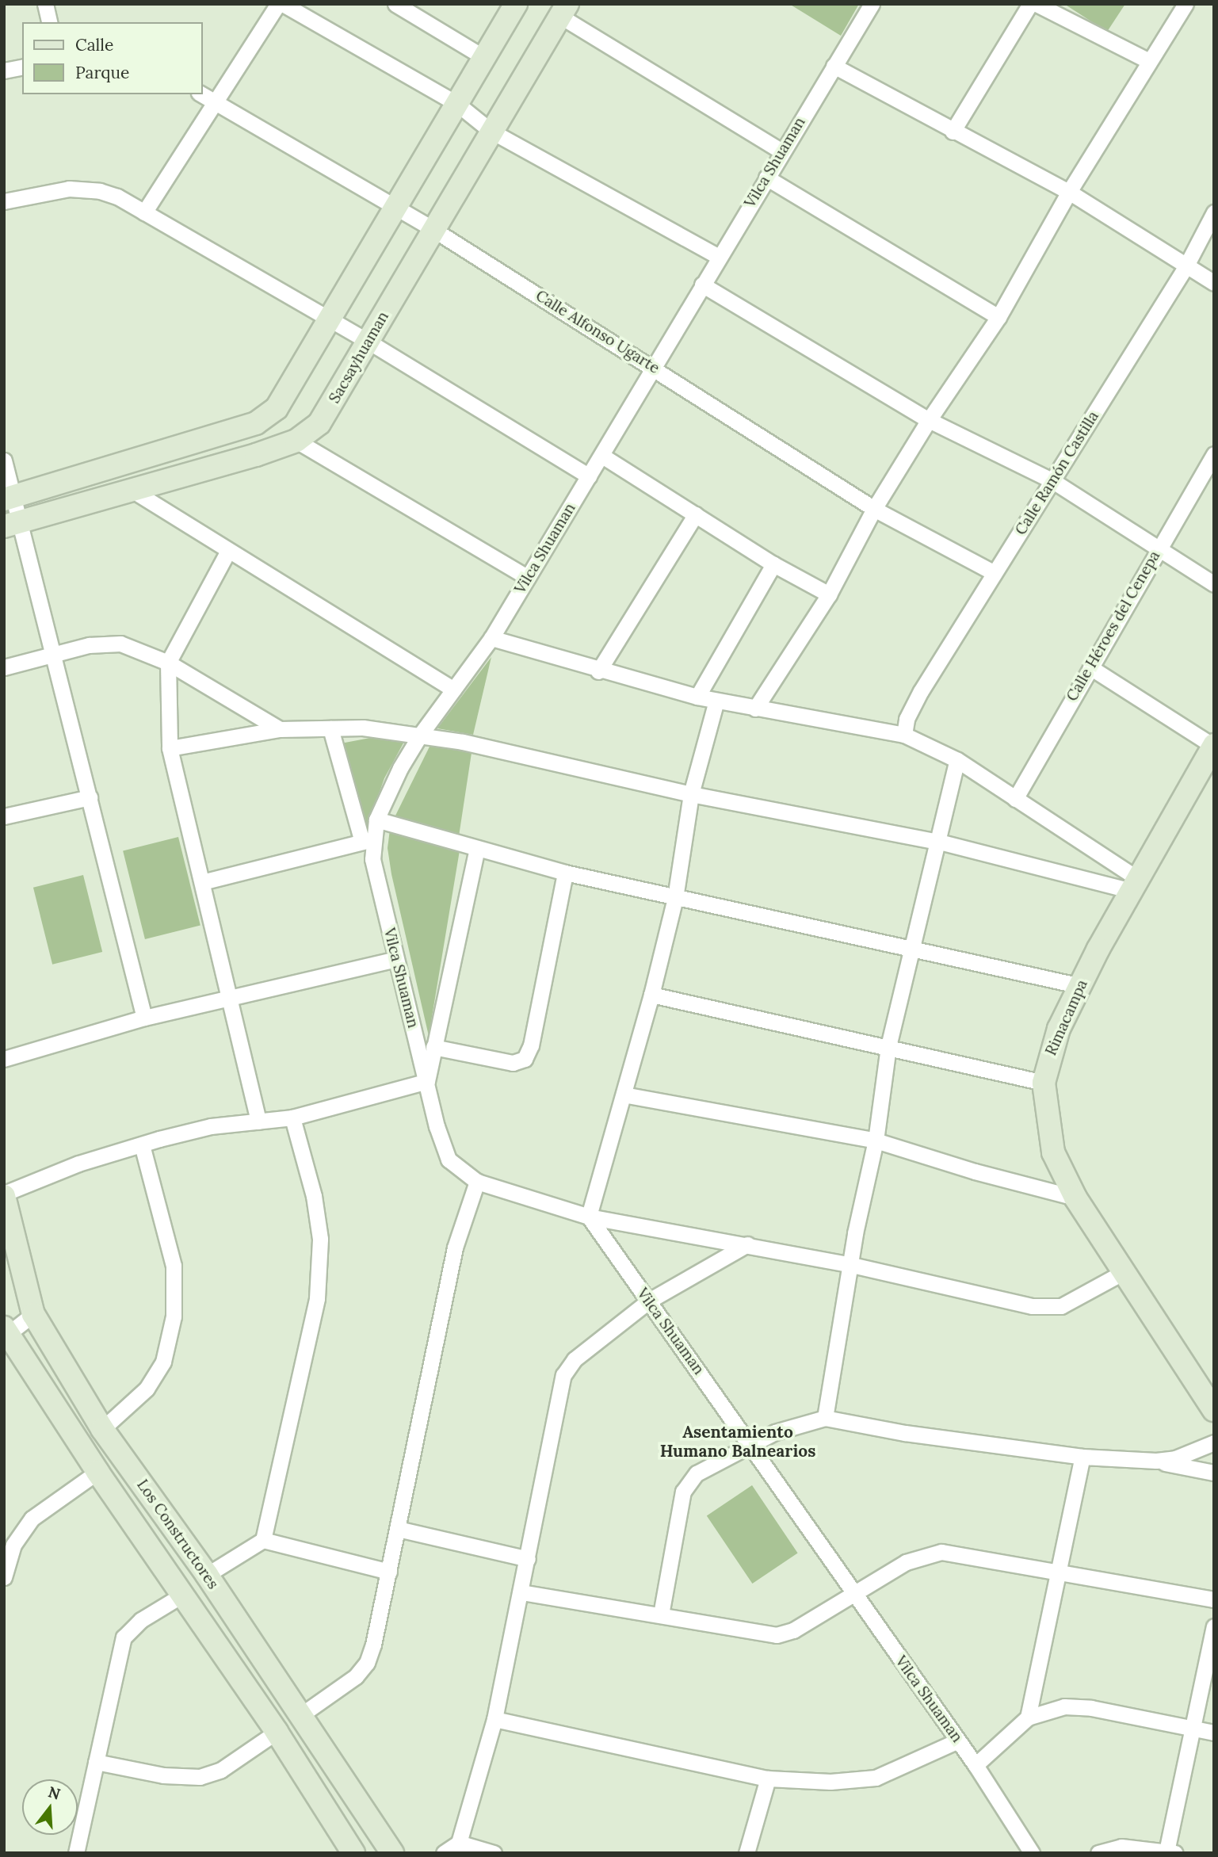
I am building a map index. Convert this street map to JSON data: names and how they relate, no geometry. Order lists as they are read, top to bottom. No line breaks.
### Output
{"streets":{"street":["Vilca Shuaman","Calle Alfonso Ugarte","Sacsayhuaman","Calle Ramón Castilla","Calle Héroes del Cenepa","Rimacampa","Los Constructores"]},"crossings":[["Vilca Shuaman","Calle Alfonso Ugarte"],["Calle Alfonso Ugarte","Sacsayhuaman"],["Calle Alfonso Ugarte","Calle Ramón Castilla"]],"districts":["Asentamiento Humano Balnearios"],"legend":["Calle","Parque"],"north":"top"}
